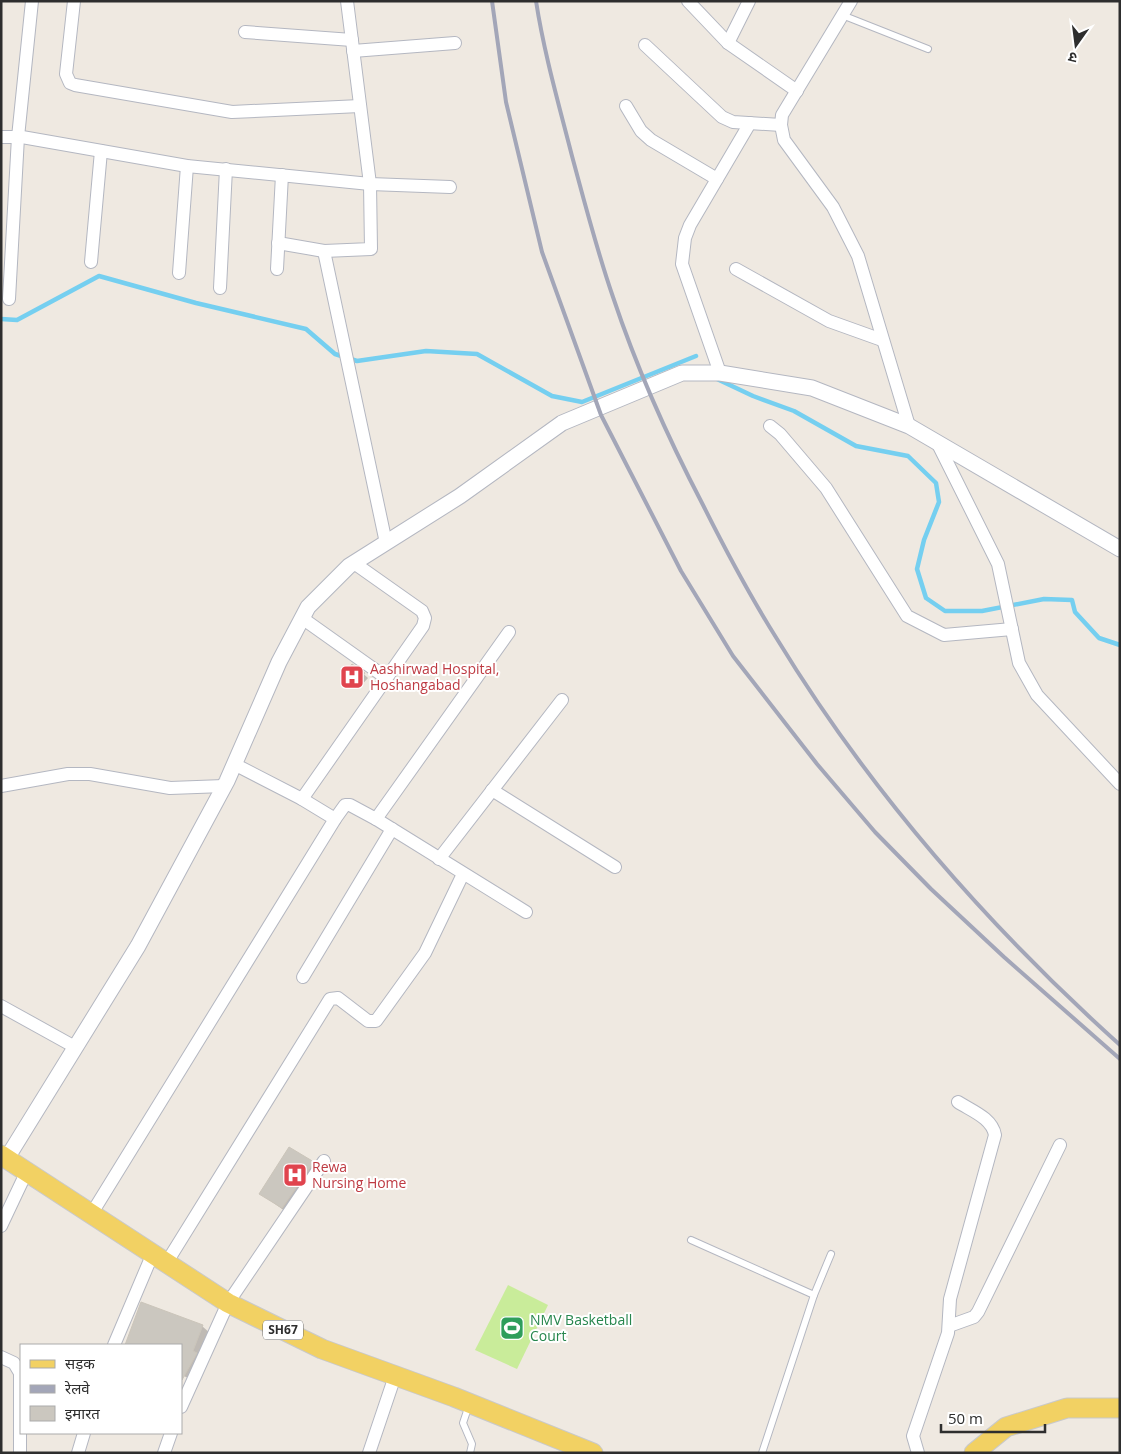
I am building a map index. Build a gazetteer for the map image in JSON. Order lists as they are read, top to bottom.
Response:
{
  "streets": {
    "main road": ["SH67"]
  },
  "places": {
    "hospital": ["Aashirwad Hospital, Hoshangabad", "Rewa Nursing Home"],
    "sports": ["NMV Basketball Court"]
  },
  "legend": ["सड़क", "रेलवे", "इमारत"],
  "scale_bar": "50 m",
  "north": "bottom"
}
